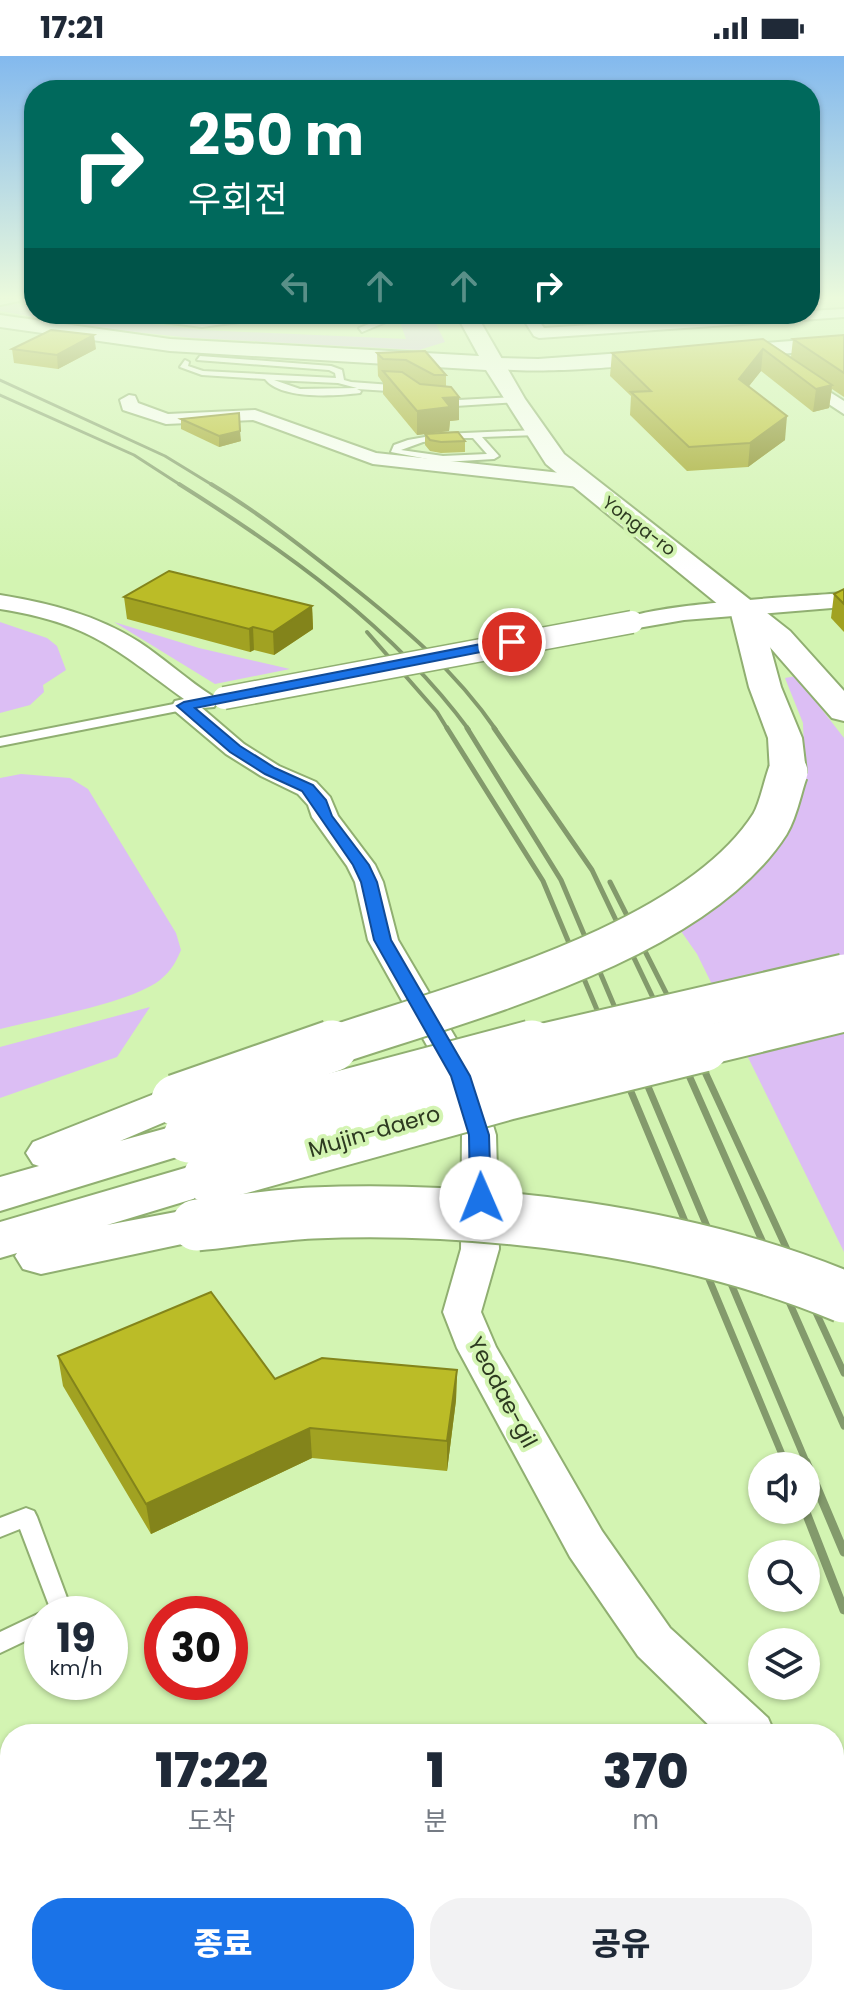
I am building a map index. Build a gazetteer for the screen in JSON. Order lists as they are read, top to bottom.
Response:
{
  "streets": {
    "main road": ["Yonga-ro", "Mujin-daero"],
    "street": ["Yeodae-gil"]
  },
  "page": {
    "status": "17:21",
    "turn": ["250 m", "우회전"],
    "speed": "19 km/h",
    "limit": "30",
    "eta": [
      "17:22",
      "도착",
      "1",
      "분",
      "370",
      "m"
    ],
    "buttons": ["종료", "공유"]
  }
}
